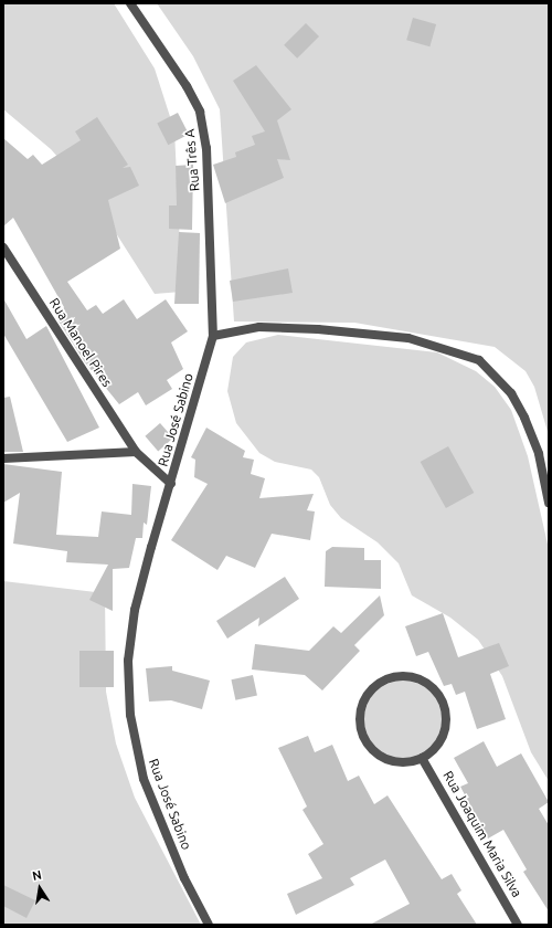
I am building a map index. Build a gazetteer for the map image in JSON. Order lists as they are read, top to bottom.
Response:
{
  "streets": {
    "street": [
      "Rua Três A",
      "Rua Manoel Pires",
      "Rua José Sabino",
      "Rua Joaquim Maria Silva"
    ]
  },
  "crossings": [
    ["Rua Três A", "Rua José Sabino"],
    ["Rua Manoel Pires", "Rua José Sabino"]
  ],
  "north": "top"
}
